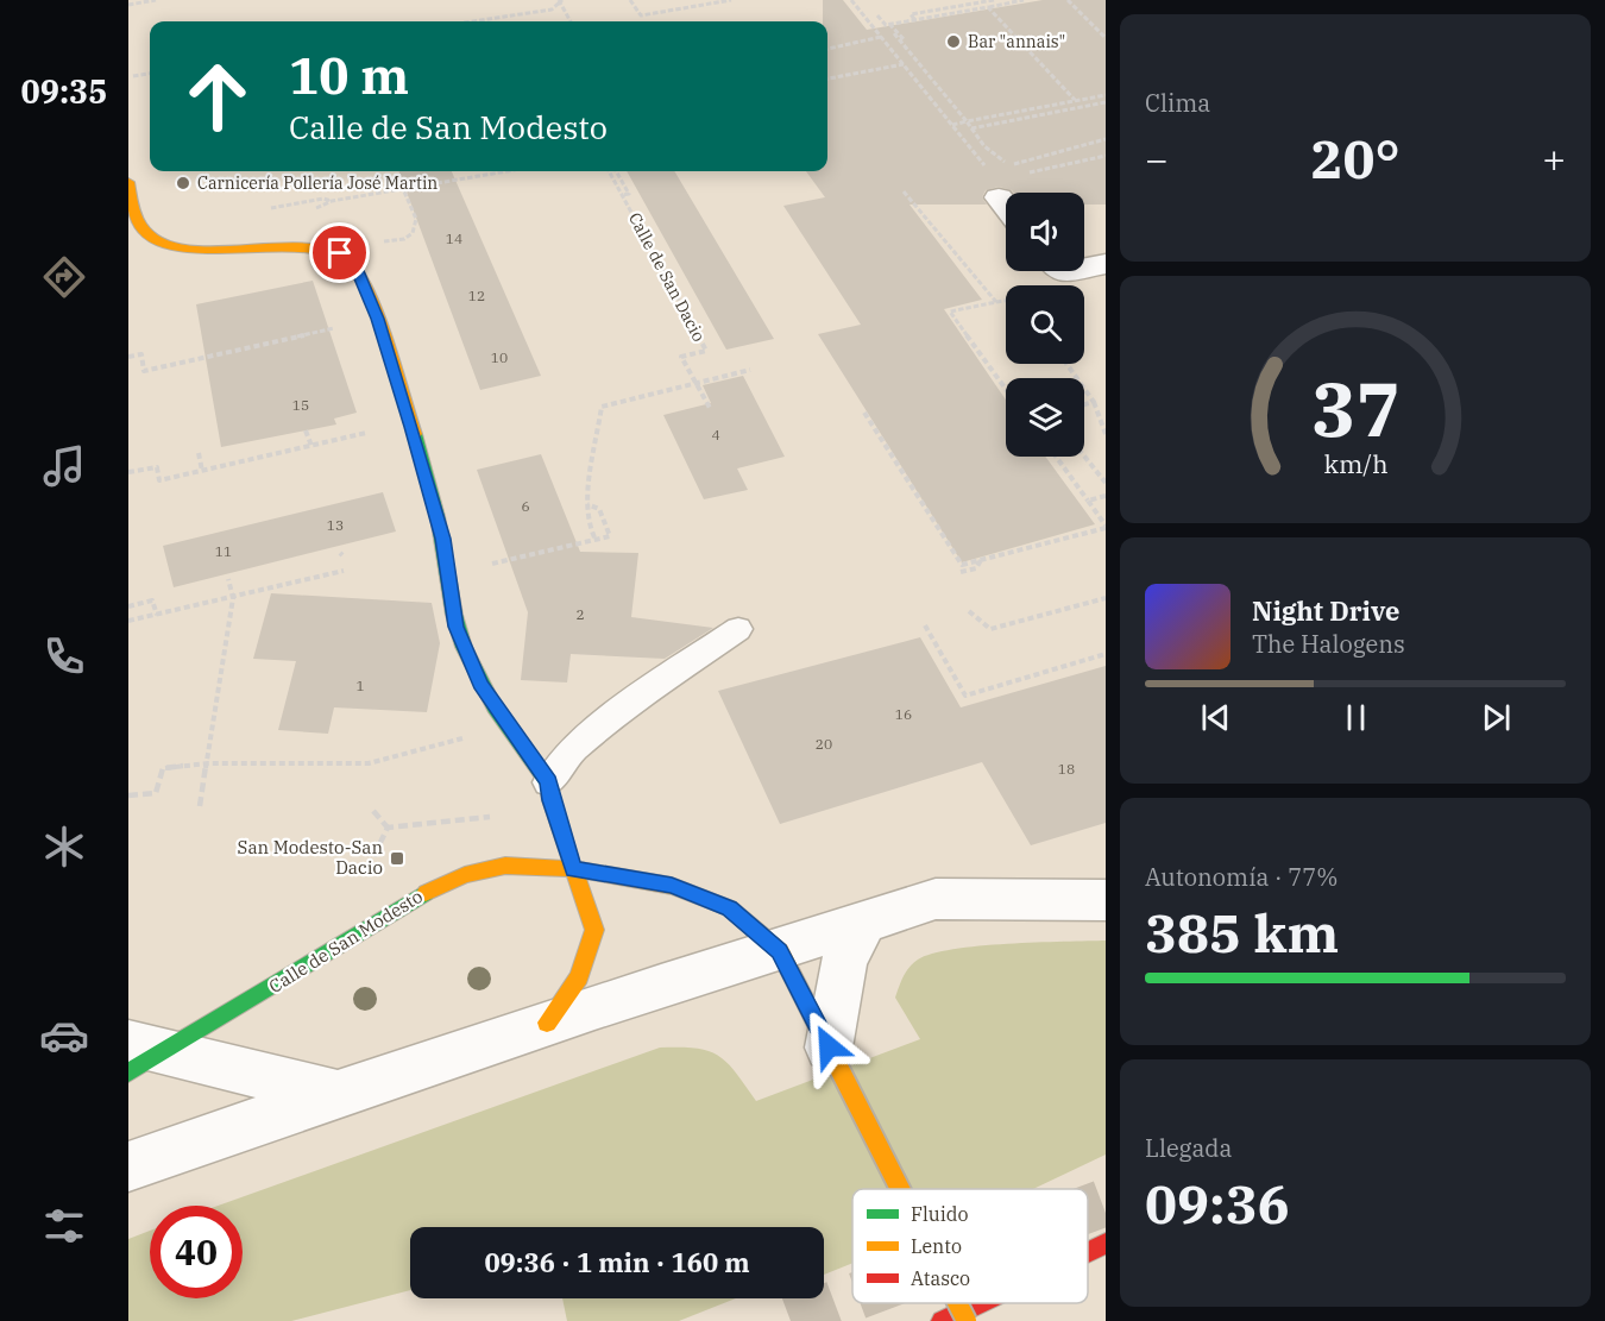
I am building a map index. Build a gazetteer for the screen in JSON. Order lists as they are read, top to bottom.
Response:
{
  "streets": {
    "main road": ["Calle de San Modesto"],
    "path": ["Calle de San Dacio"]
  },
  "places": {
    "other": ["Bar \"annais\"", "Carnicería Pollería José Martin"],
    "transit": ["San Modesto-San Dacio"]
  },
  "house_numbers": [
    "14",
    "12",
    "10",
    "15",
    "4",
    "6",
    "13",
    "11",
    "2",
    "1",
    "16",
    "20",
    "18"
  ],
  "legend": ["Fluido", "Lento", "Atasco"],
  "page": {
    "tabs": "09:35",
    "tile": [
      "Clima",
      ["Autonomía · 77%", "385 km"],
      ["Llegada", "09:36"]
    ],
    "turn": ["10 m", "Calle de San Modesto"],
    "heat": ["−", "20°", "+"],
    "song": ["Night Drive", "The Halogens"],
    "limit": "40",
    "trip": "09:36 · 1 min · 160 m",
    "gauge": ["37", "km/h"]
  }
}
